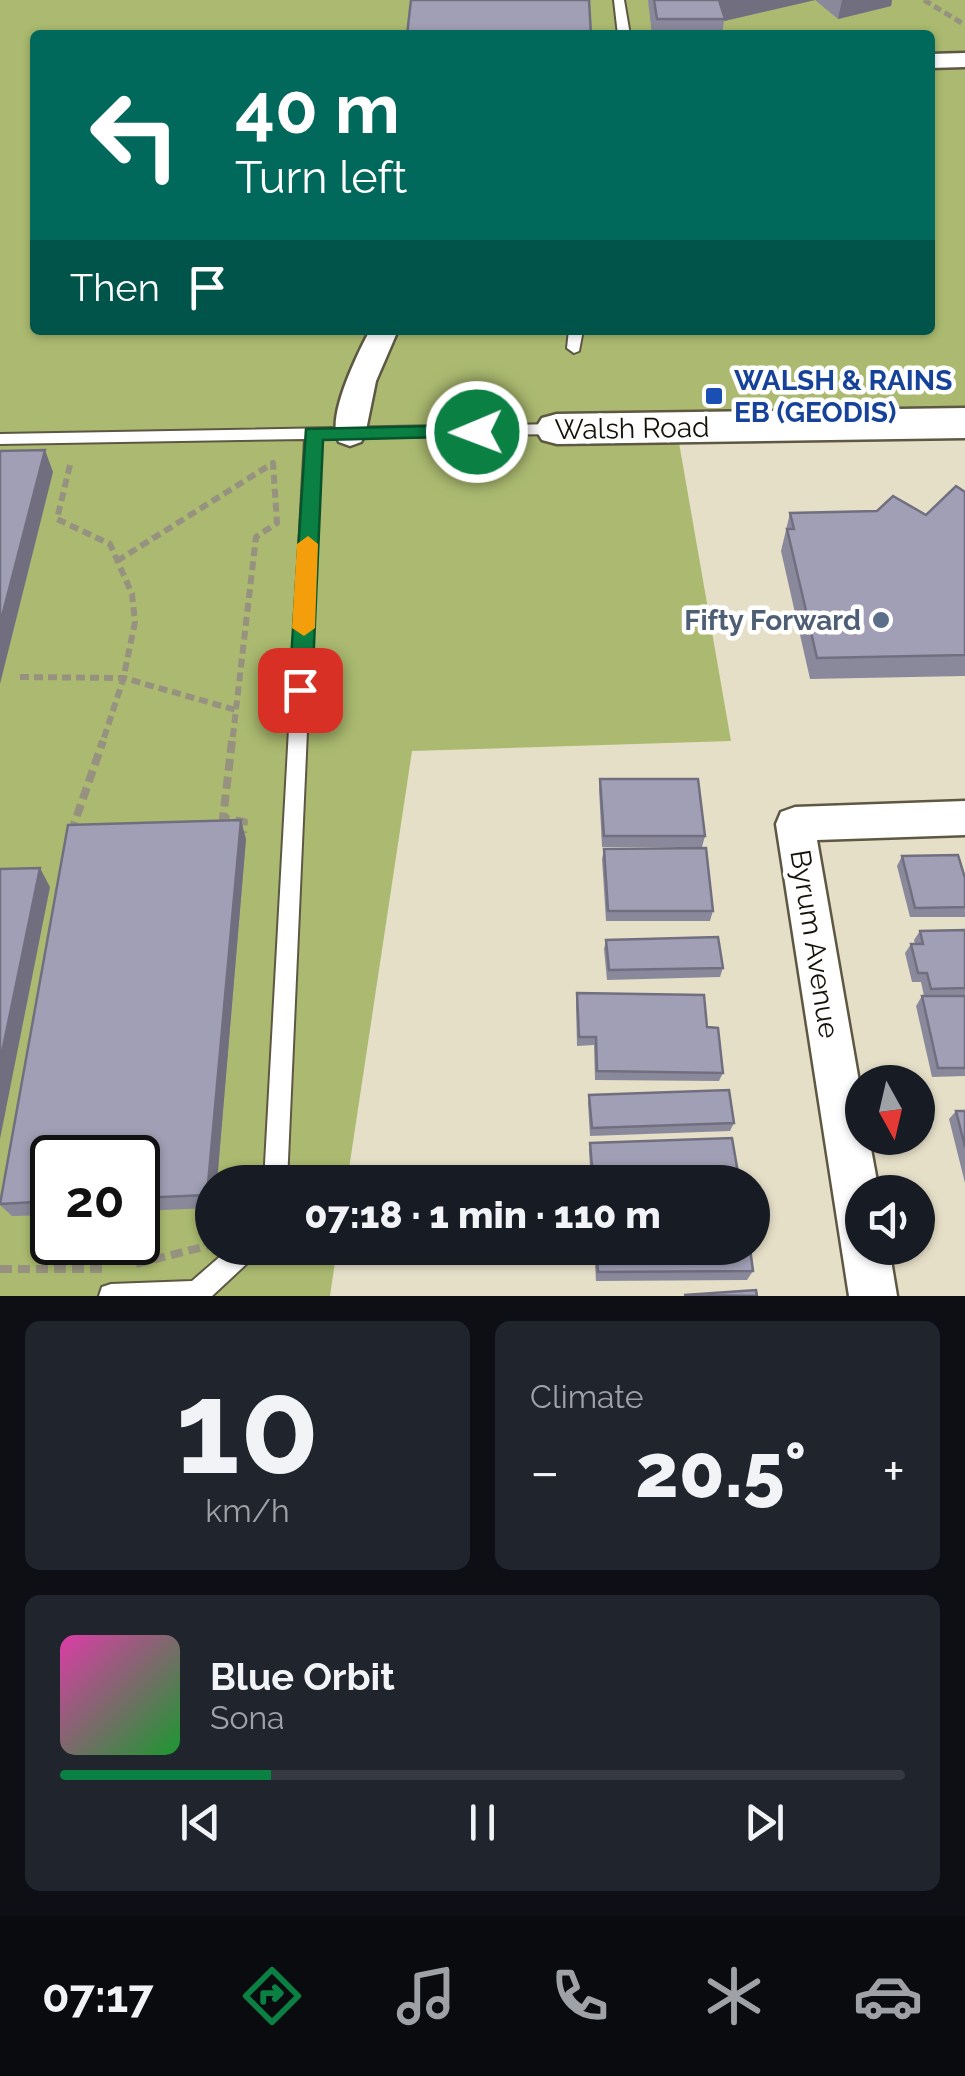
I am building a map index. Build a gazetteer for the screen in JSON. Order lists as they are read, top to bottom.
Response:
{
  "streets": {
    "main road": ["Walsh Road"],
    "street": ["Byrum Avenue"]
  },
  "places": {
    "transit": ["WALSH & RAINS EB (GEODIS)"],
    "other": ["Fifty Forward"]
  },
  "north": "bottom",
  "page": {
    "turn": ["40 m", "Turn left"],
    "then": "Then",
    "limit": "20",
    "trip": "07:18 · 1 min · 110 m",
    "tile": [
      ["10", "km/h"],
      "Climate"
    ],
    "heat": ["−", "20.5°", "+"],
    "song": ["Blue Orbit", "Sona"],
    "tabs": "07:17"
  }
}
